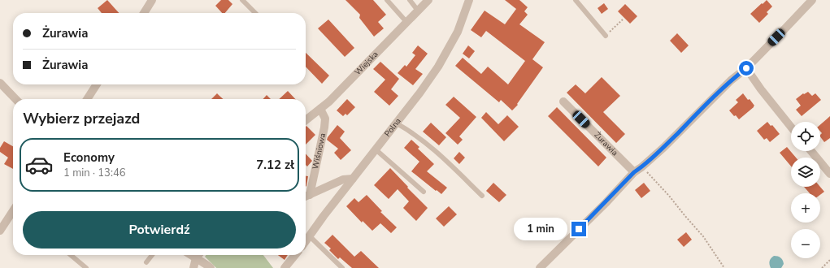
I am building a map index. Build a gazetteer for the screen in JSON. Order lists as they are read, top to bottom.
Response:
{
  "streets": {
    "street": [
      "Wiejska",
      "Polna",
      "Żurawia",
      "Wiśniowa"
    ]
  },
  "crossings": [
    ["Wiejska", "Wiśniowa"]
  ],
  "page": {
    "banner": ["Żurawia", "Żurawia"],
    "heading": "Wybierz przejazd",
    "map_buttons": ["+", "−"],
    "list": [
      {
        "name": "Economy",
        "note": "1 min · 13:46",
        "value": "7.12 zł"
      }
    ],
    "buttons": "Potwierdź",
    "bubble": "1 min"
  }
}
